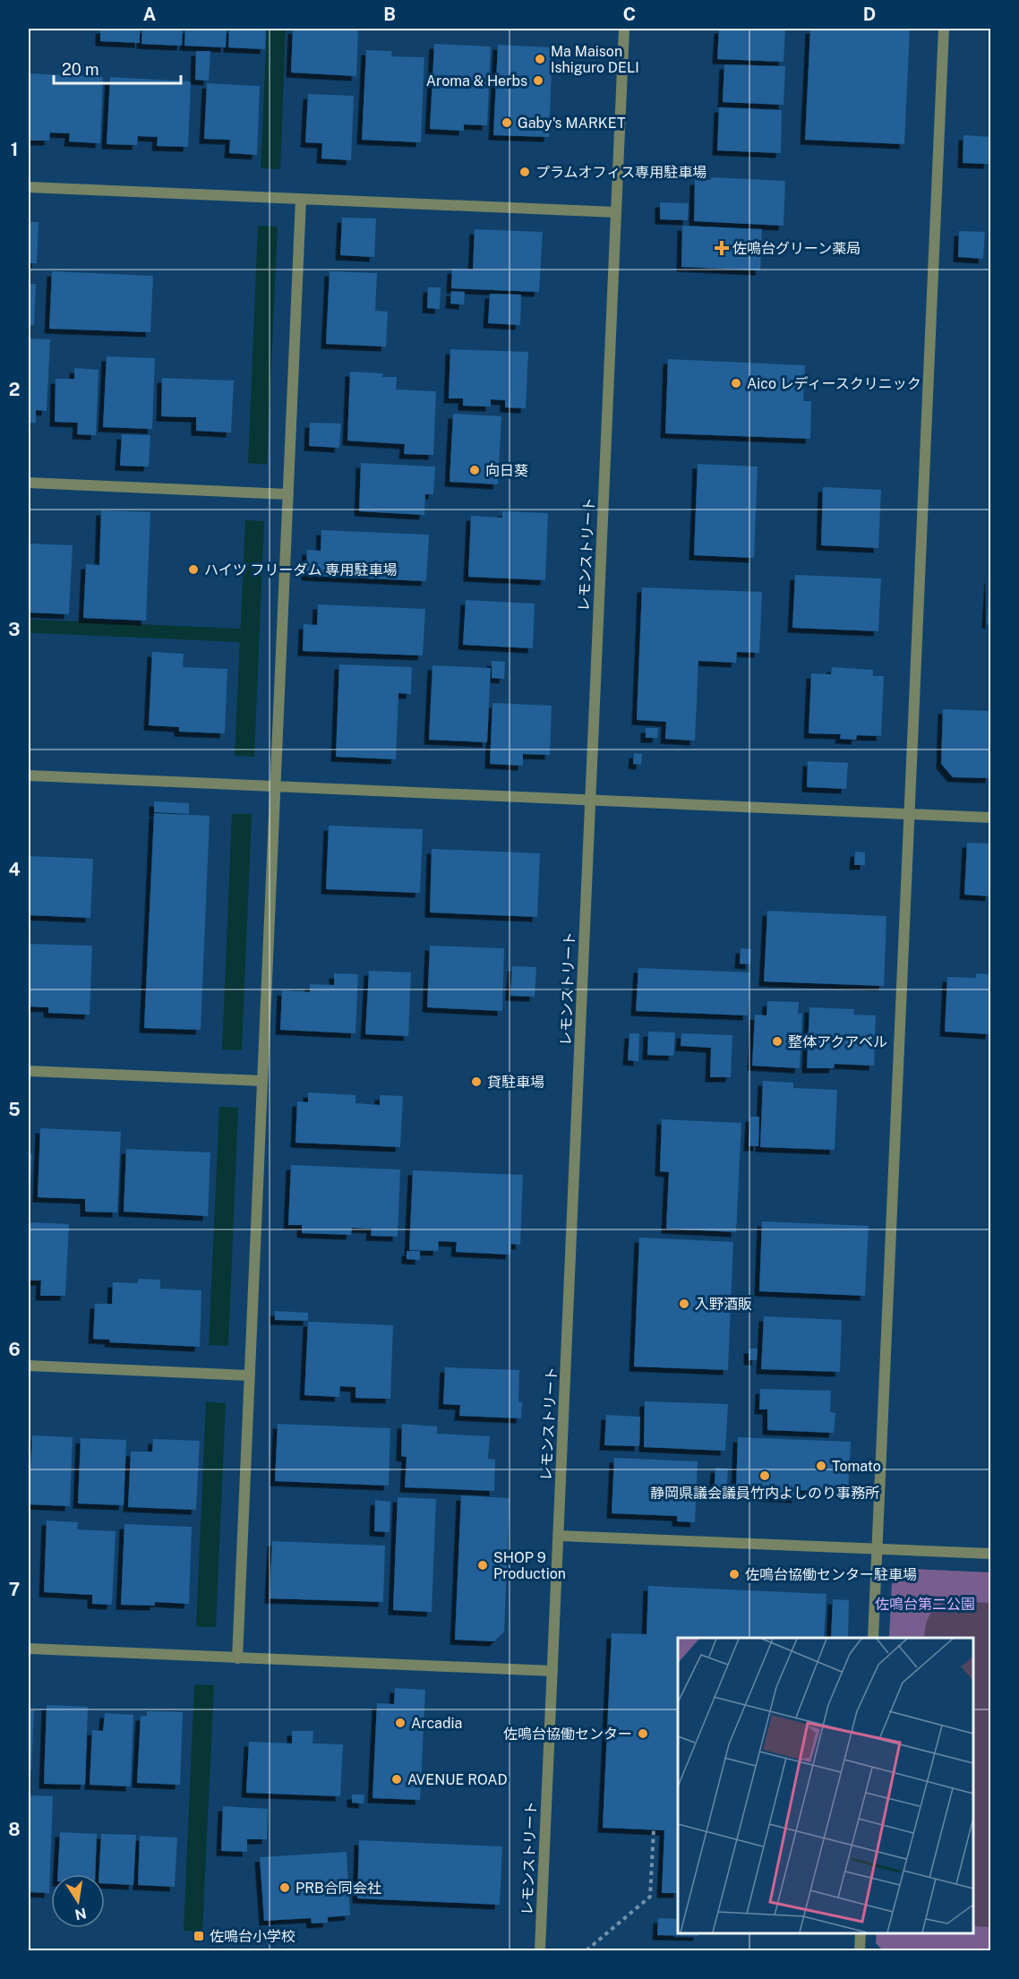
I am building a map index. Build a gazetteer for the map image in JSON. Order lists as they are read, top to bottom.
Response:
{
  "streets": {
    "street": ["レモンストリート"]
  },
  "parks": ["佐鳴台第二公園"],
  "places": {
    "other": [
      "Ma Maison Ishiguro DELI",
      "Aroma & Herbs",
      "Gaby's MARKET",
      "プラムオフィス専用駐車場",
      "Aico レディースクリニック",
      "向日葵",
      "ハイツ フリーダム 専用駐車場",
      "整体アクアベル",
      "貸駐車場",
      "入野酒販",
      "Tomato",
      "静岡県議会議員竹内よしのり事務所",
      "SHOP 9 Production",
      "佐鳴台協働センター駐車場",
      "Arcadia",
      "佐鳴台協働センター",
      "AVENUE ROAD",
      "PRB合同会社"
    ],
    "health": ["佐鳴台グリーン薬局"],
    "transit": ["佐鳴台小学校"]
  },
  "scale_bar": "20 m",
  "north": "bottom",
  "grid": {
    "columns": [
      "A",
      "B",
      "C",
      "D"
    ],
    "rows": [
      "1",
      "2",
      "3",
      "4",
      "5",
      "6",
      "7",
      "8"
    ]
  }
}
